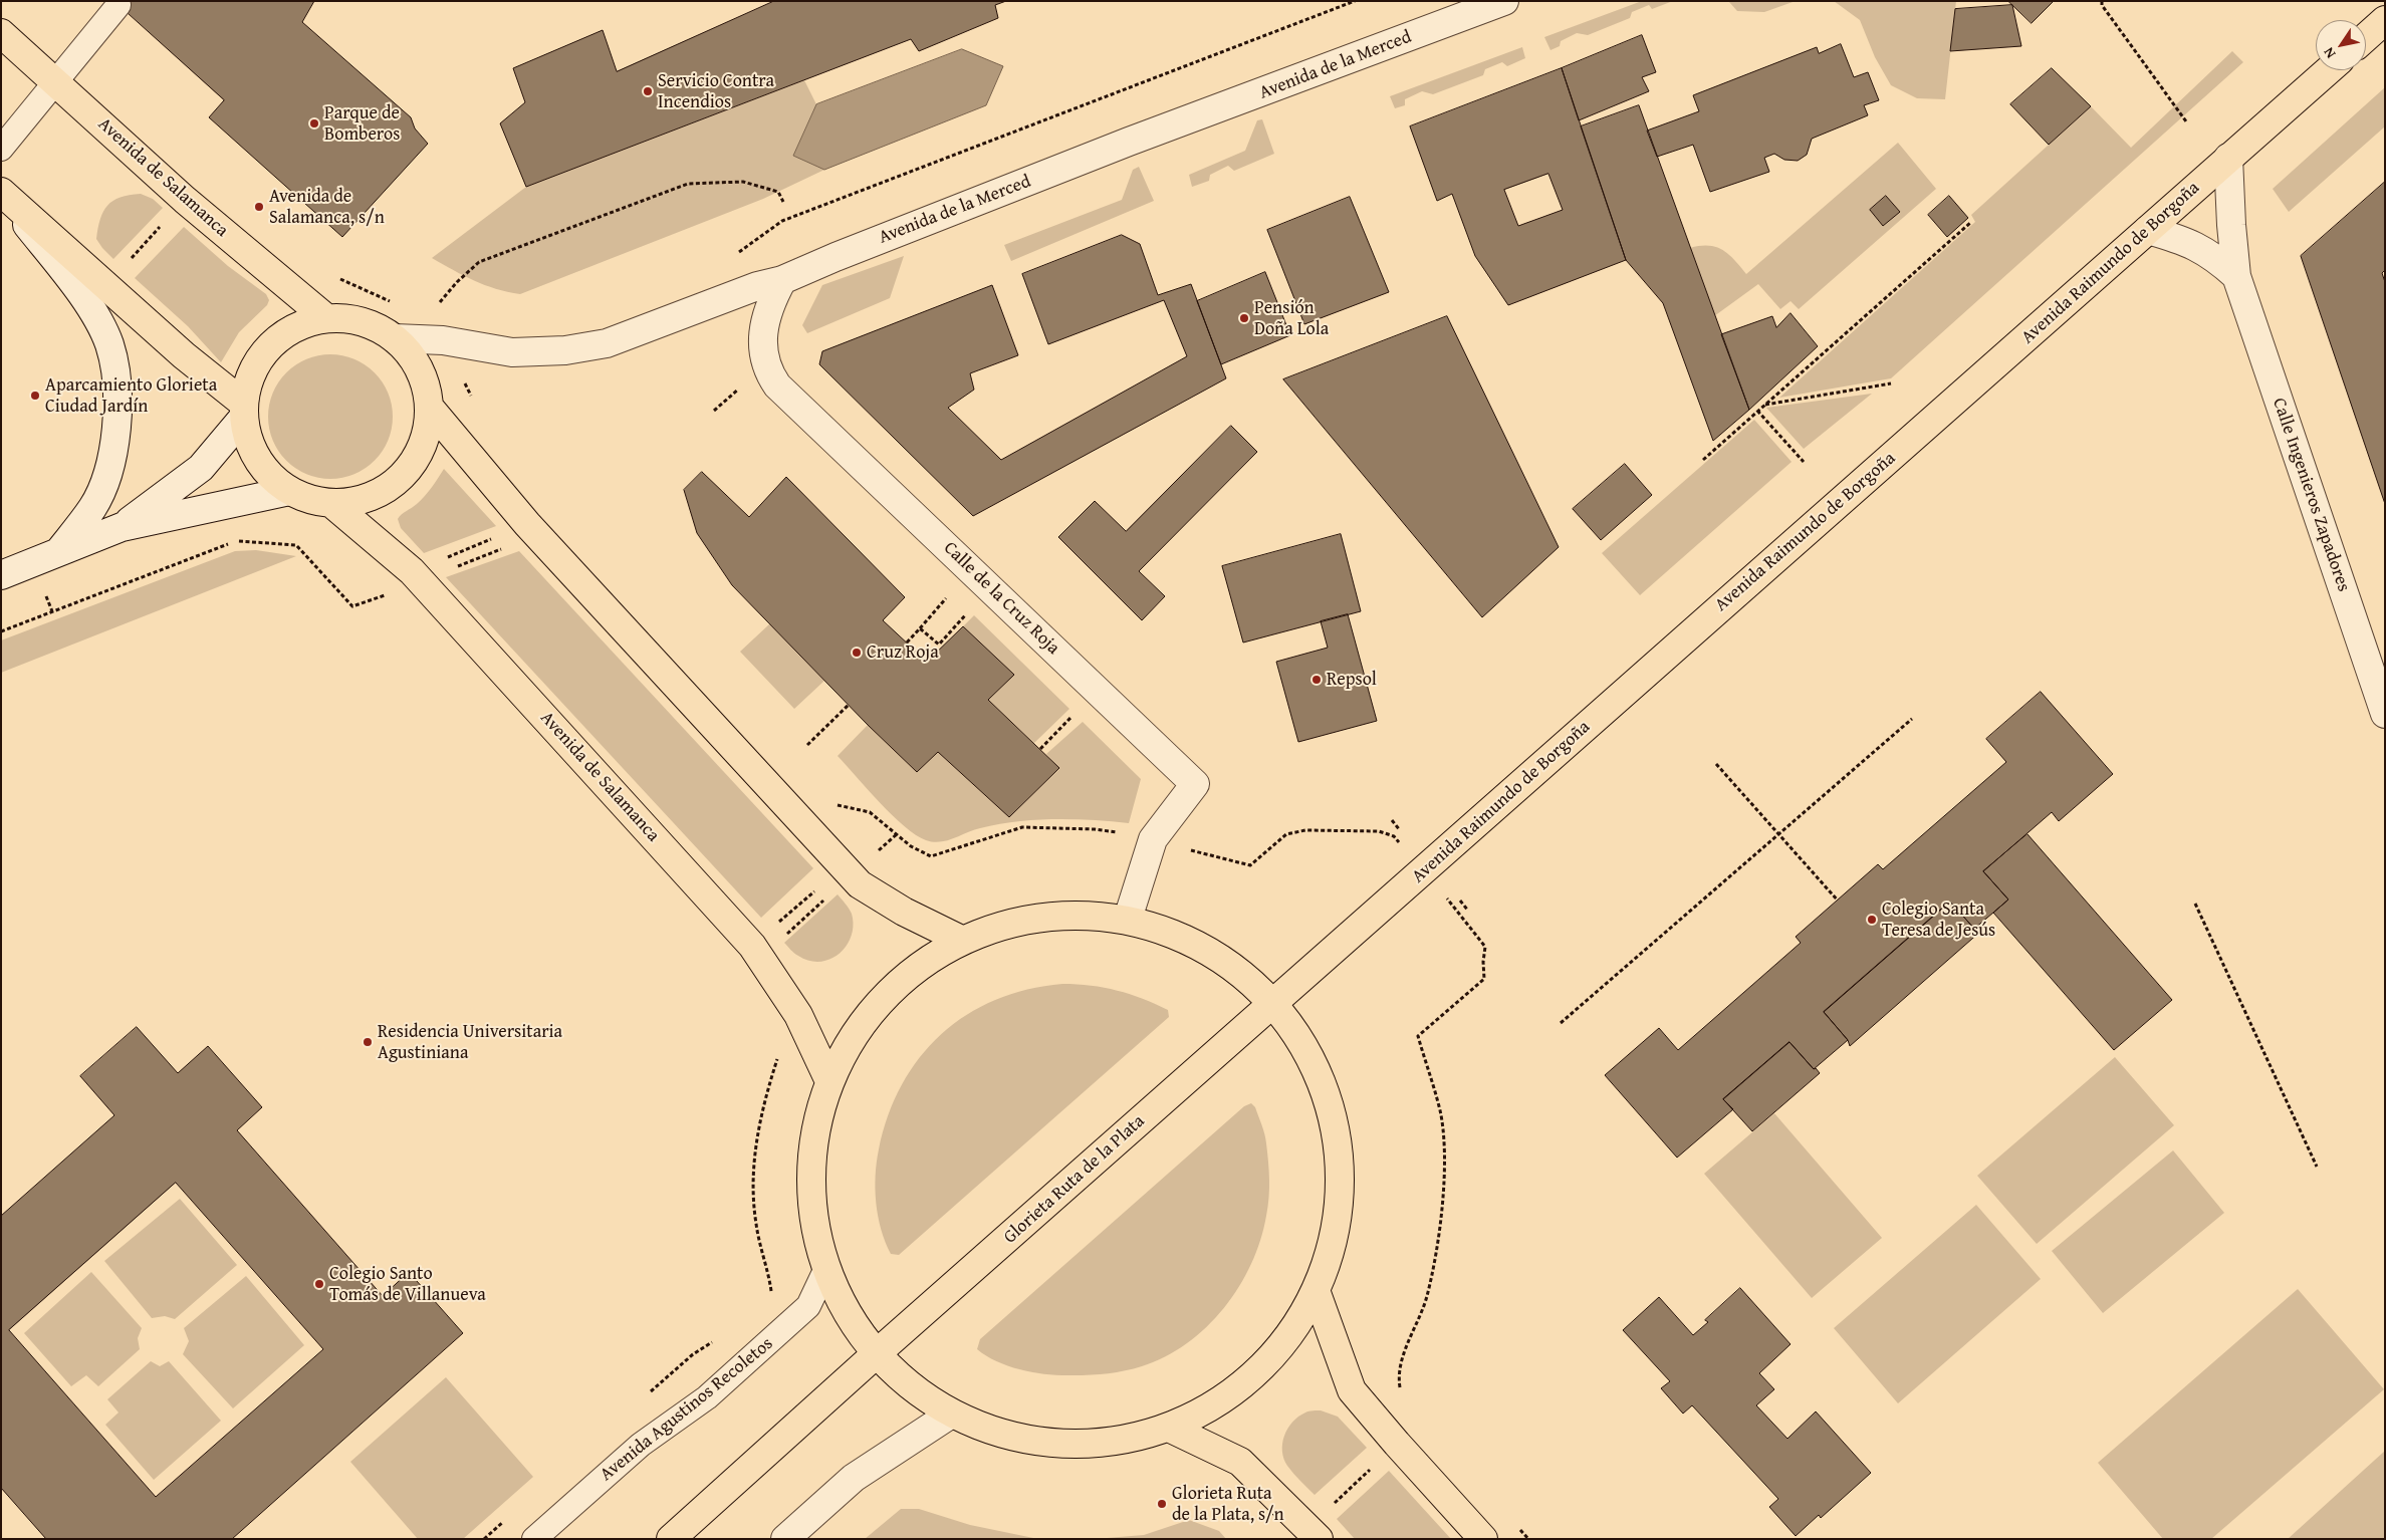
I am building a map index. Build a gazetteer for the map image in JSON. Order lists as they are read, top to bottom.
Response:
{
  "streets": {
    "main road": ["Avenida de Salamanca", "Avenida Raimundo de Borgoña", "Glorieta Ruta de la Plata"],
    "street": ["Avenida de la Merced", "Calle Ingenieros Zapadores", "Calle de la Cruz Roja"],
    "lane": ["Avenida Agustinos Recoletos"]
  },
  "crossings": [
    ["Avenida de la Merced", "Calle de la Cruz Roja"],
    ["Avenida Raimundo de Borgoña", "Calle Ingenieros Zapadores"],
    ["Avenida Raimundo de Borgoña", "Glorieta Ruta de la Plata"]
  ],
  "places": [
    "Servicio Contra Incendios",
    "Parque de Bomberos",
    "Avenida de Salamanca, s/n",
    "Pensión Doña Lola",
    "Aparcamiento Glorieta Ciudad Jardín",
    "Cruz Roja",
    "Repsol",
    "Colegio Santa Teresa de Jesús",
    "Residencia Universitaria Agustiniana",
    "Colegio Santo Tomás de Villanueva",
    "Glorieta Ruta de la Plata, s/n"
  ],
  "north": "bottom left"
}
